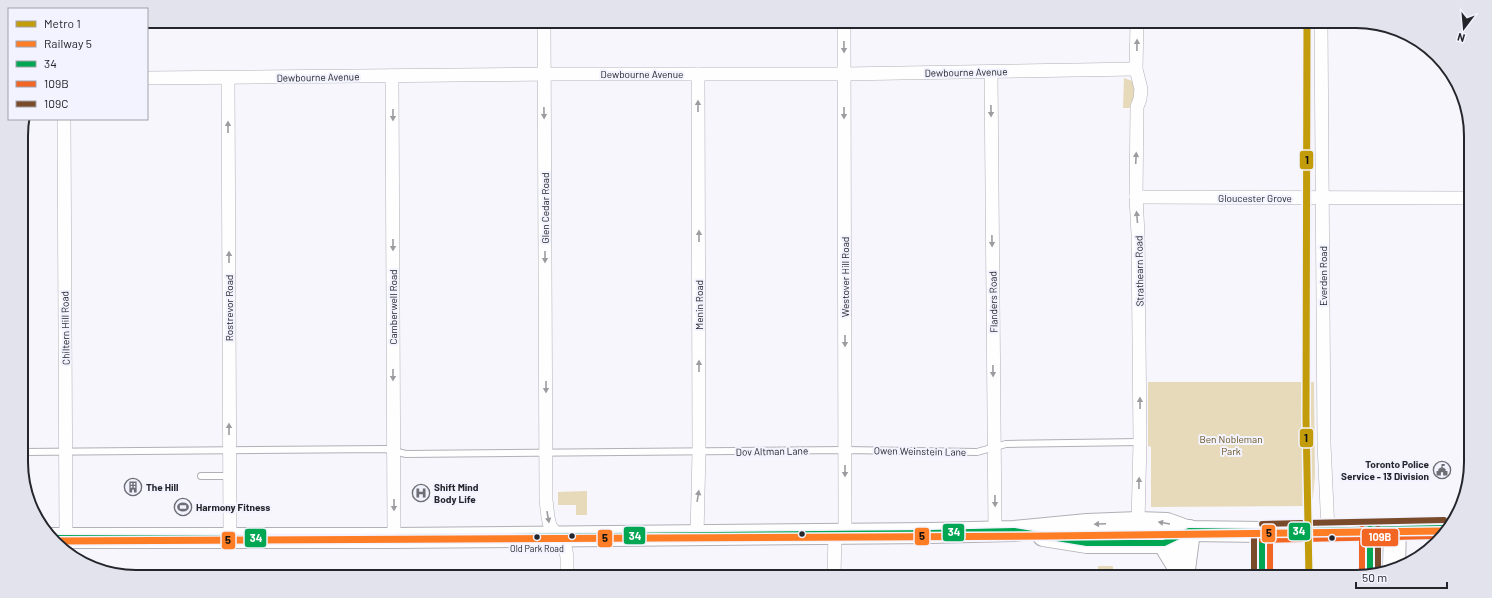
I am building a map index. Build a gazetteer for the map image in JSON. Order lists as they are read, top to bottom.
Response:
{
  "streets": {
    "street": [
      "Dewbourne Avenue",
      "Gloucester Grove",
      "Glen Cedar Road",
      "Strathearn Road",
      "Everden Road",
      "Westover Hill Road",
      "Flanders Road",
      "Menin Road",
      "Camberwell Road",
      "Rostrevor Road",
      "Chiltern Hill Road"
    ],
    "lane": ["Dov Altman Lane", "Owen Weinstein Lane"]
  },
  "crossings": [
    ["Dewbourne Avenue", "Glen Cedar Road"],
    ["Dewbourne Avenue", "Strathearn Road"],
    ["Dewbourne Avenue", "Westover Hill Road"],
    ["Dewbourne Avenue", "Flanders Road"],
    ["Dewbourne Avenue", "Menin Road"],
    ["Dewbourne Avenue", "Camberwell Road"],
    ["Dewbourne Avenue", "Rostrevor Road"],
    ["Gloucester Grove", "Strathearn Road"],
    ["Gloucester Grove", "Everden Road"],
    ["Glen Cedar Road", "Dov Altman Lane"],
    ["Strathearn Road", "Owen Weinstein Lane"],
    ["Westover Hill Road", "Dov Altman Lane"],
    ["Westover Hill Road", "Owen Weinstein Lane"],
    ["Flanders Road", "Owen Weinstein Lane"],
    ["Menin Road", "Dov Altman Lane"],
    ["Camberwell Road", "Dov Altman Lane"],
    ["Rostrevor Road", "Dov Altman Lane"],
    ["Chiltern Hill Road", "Dov Altman Lane"],
    ["Dov Altman Lane", "Owen Weinstein Lane"]
  ],
  "one_way": [
    "Glen Cedar Road",
    "Strathearn Road",
    "Westover Hill Road",
    "Flanders Road",
    "Menin Road",
    "Camberwell Road",
    "Rostrevor Road"
  ],
  "parks": ["Ben Nobleman Park"],
  "places": {
    "public building": ["Toronto Police Service - 13 Division"],
    "building": ["The Hill"],
    "hospital": ["Shift Mind Body Life"],
    "sports": ["Harmony Fitness"],
    "other": ["Old Park Road"]
  },
  "lines": [
    "metro line 1",
    "transit line 109C",
    "transit line 34",
    "transit line 109B",
    "rail line 5"
  ],
  "legend": [
    "Metro 1",
    "Railway 5",
    "34",
    "109B",
    "109C"
  ],
  "scale_bar": "50 m",
  "north": "bottom"
}
